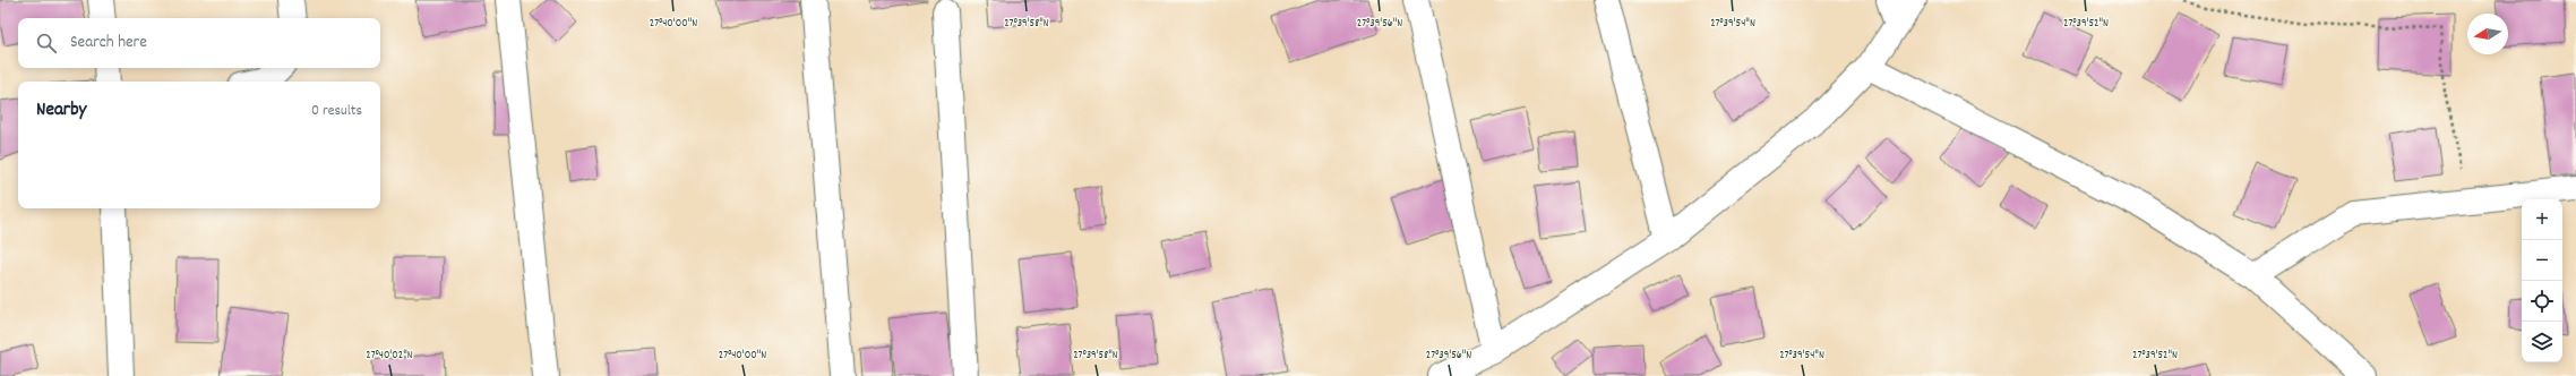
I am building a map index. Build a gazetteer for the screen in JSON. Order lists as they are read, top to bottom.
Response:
{
  "north": "left",
  "page": {
    "search": "Search here",
    "heading": ["Nearby", "0 results"],
    "map_buttons": ["+", "−"]
  },
  "coordinates": [
    "27°40'00\"N",
    "27°39'58\"N",
    "27°39'56\"N",
    "27°39'54\"N",
    "27°39'52\"N",
    "27°40'02\"N"
  ]
}
